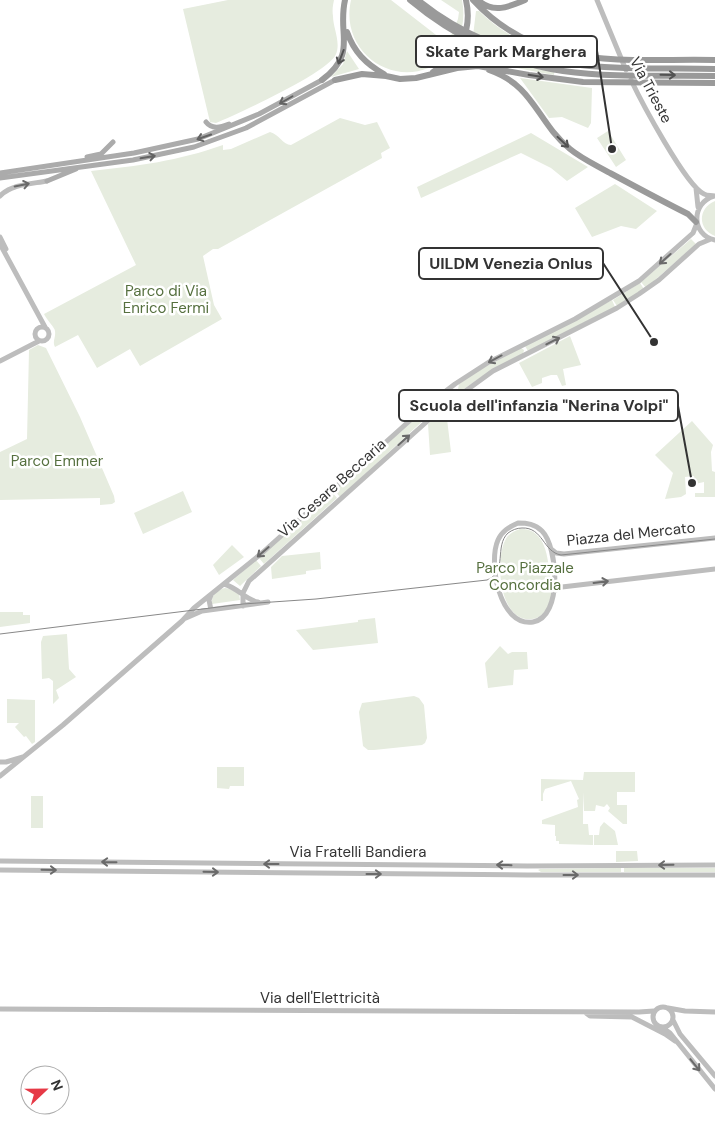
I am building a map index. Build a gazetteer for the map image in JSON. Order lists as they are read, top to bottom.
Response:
{
  "streets": {
    "street": [
      "Via Trieste",
      "Via Cesare Beccaria",
      "Piazza del Mercato",
      "Via Fratelli Bandiera",
      "Via dell'Elettricità"
    ]
  },
  "crossings": [
    ["Via Trieste", "Via Cesare Beccaria"]
  ],
  "parks": ["Parco di Via Enrico Fermi", "Parco Emmer", "Parco Piazzale Concordia"],
  "places": ["Skate Park Marghera", "UILDM Venezia Onlus", "Scuola dell'infanzia \"Nerina Volpi\""],
  "north": "right"
}
